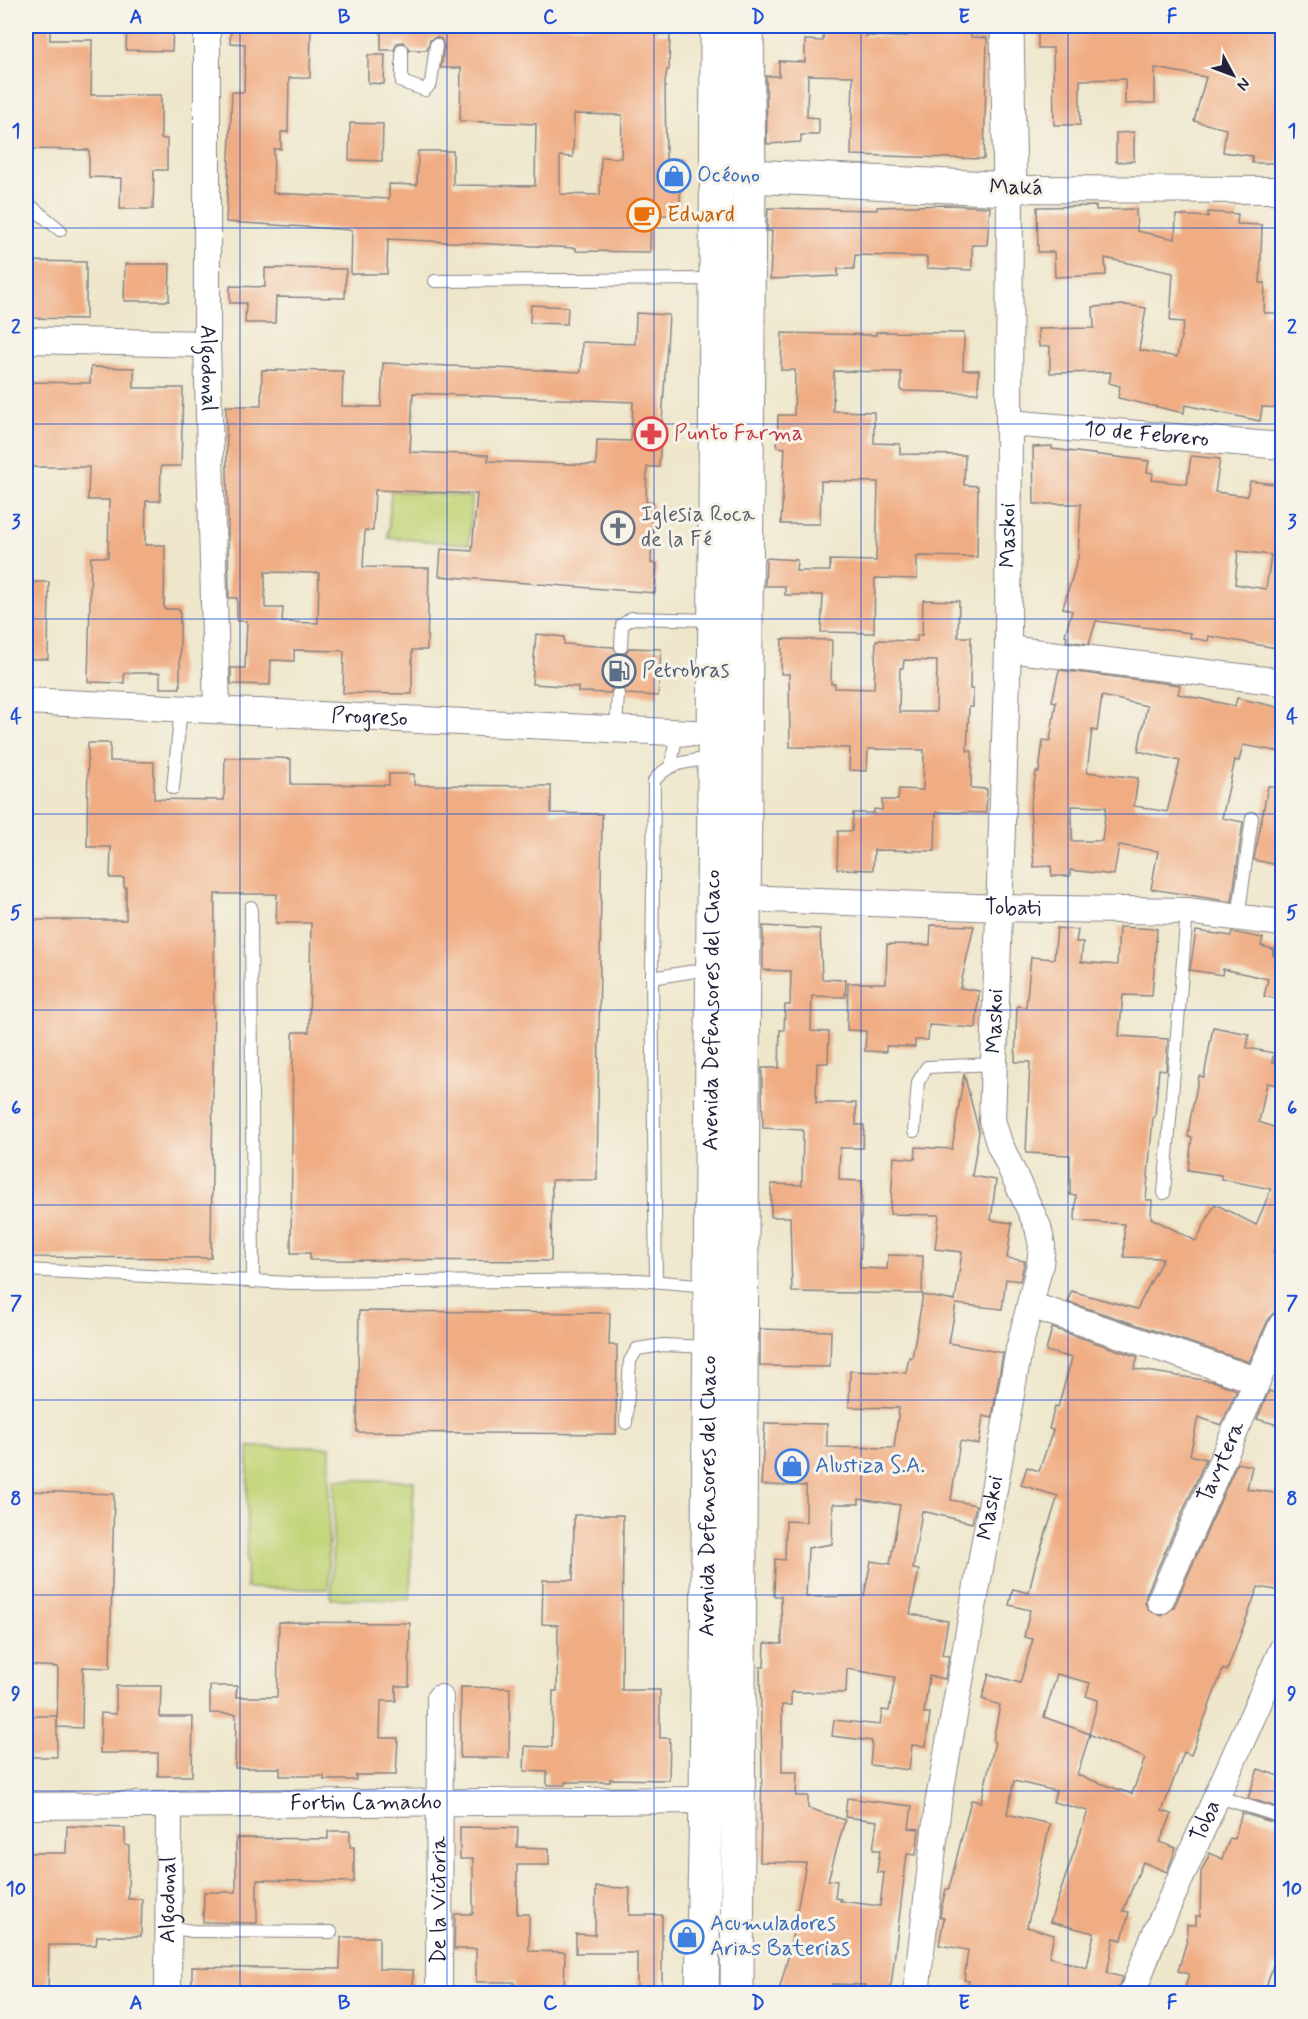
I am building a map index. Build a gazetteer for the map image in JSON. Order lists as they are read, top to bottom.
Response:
{
  "streets": {
    "main road": ["Maká", "Maskoi", "Avenida Defensores del Chaco"],
    "street": [
      "Algodonal",
      "10 de Febrero",
      "Progreso",
      "Tobati",
      "Tavytera",
      "Fortin Camacho",
      "Toba",
      "De la Victoria"
    ]
  },
  "crossings": [
    ["Maká", "Maskoi"],
    ["Maká", "Avenida Defensores del Chaco"],
    ["Algodonal", "Progreso"],
    ["Algodonal", "Fortin Camacho"],
    ["10 de Febrero", "Maskoi"],
    ["Maskoi", "Tobati"],
    ["Progreso", "Avenida Defensores del Chaco"],
    ["Tobati", "Avenida Defensores del Chaco"],
    ["Avenida Defensores del Chaco", "Fortin Camacho"],
    ["Fortin Camacho", "De la Victoria"]
  ],
  "places": {
    "shop": ["Océono", "Alustiza S.A.", "Acumuladores Arias Baterias"],
    "cafe": ["Edward"],
    "pharmacy": ["Punto Farma"],
    "church": ["Iglesia Roca de la Fé"],
    "fuel station": ["Petrobras"]
  },
  "north": "bottom right",
  "grid": {
    "columns": [
      "A",
      "B",
      "C",
      "D",
      "E",
      "F"
    ],
    "rows": [
      "1",
      "2",
      "3",
      "4",
      "5",
      "6",
      "7",
      "8",
      "9",
      "10"
    ]
  }
}
